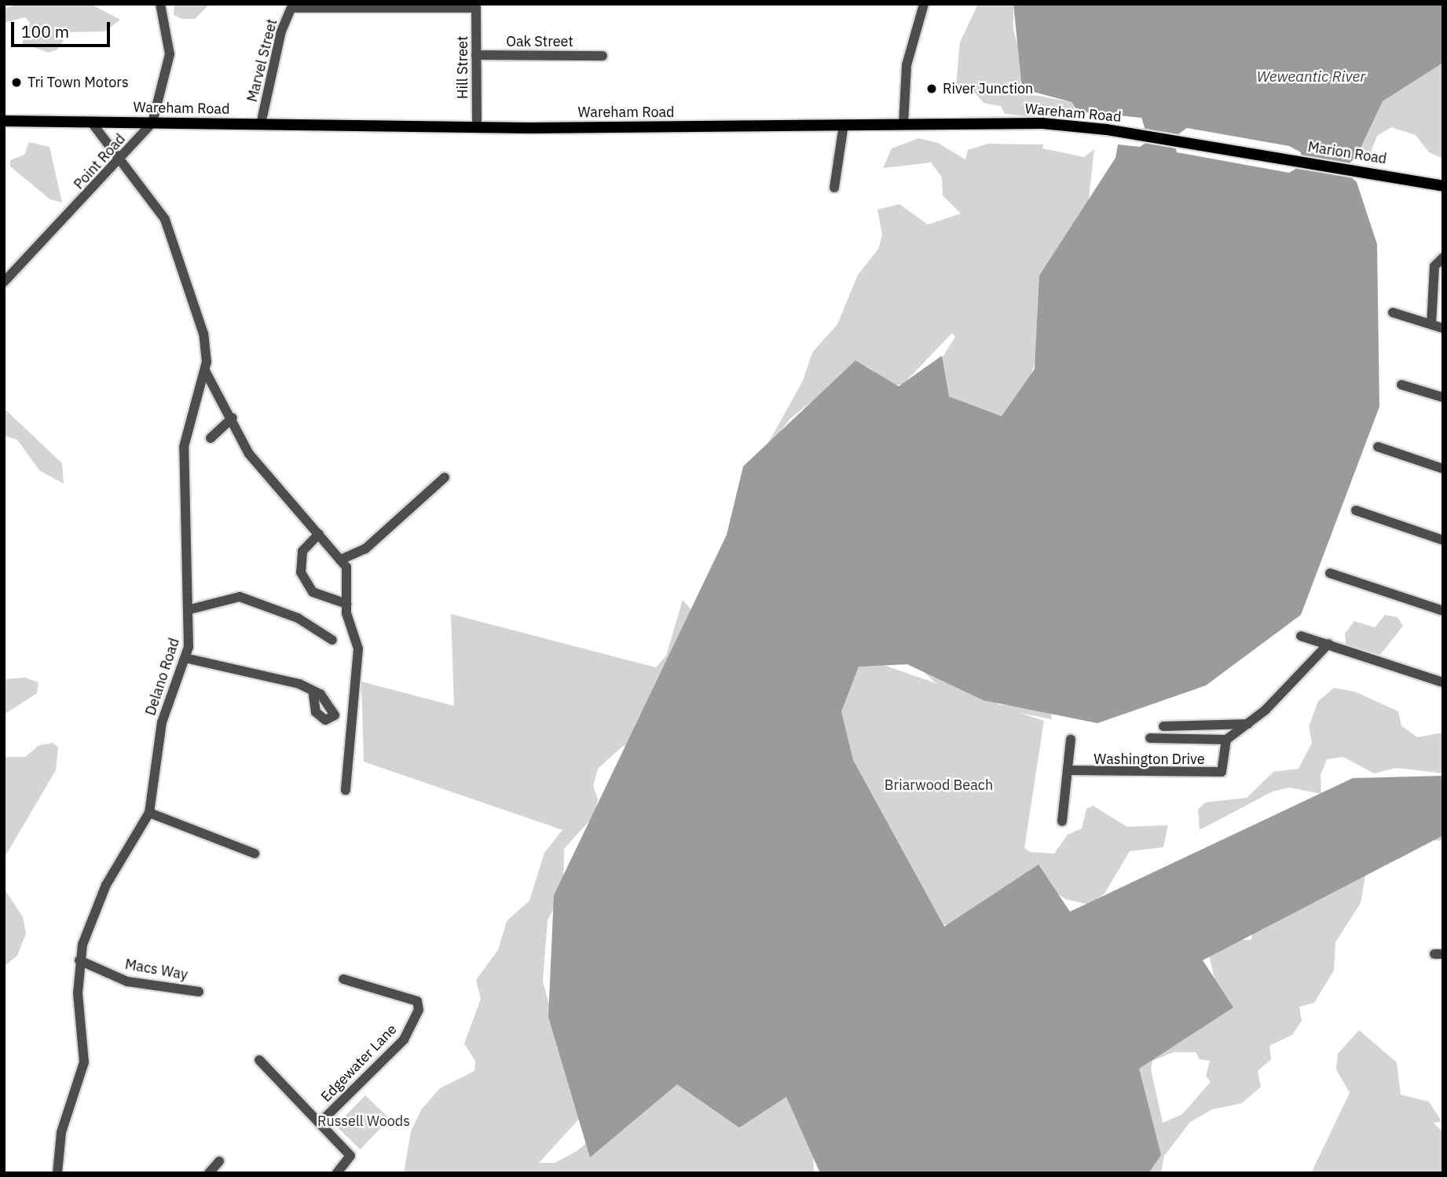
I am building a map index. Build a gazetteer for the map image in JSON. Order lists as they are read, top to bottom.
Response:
{
  "streets": {
    "main road": ["Wareham Road", "Marion Road"],
    "street": [
      "Oak Street",
      "Marvel Street",
      "Hill Street",
      "Point Road",
      "Delano Road",
      "Washington Drive",
      "Macs Way",
      "Edgewater Lane"
    ]
  },
  "crossings": [
    ["Oak Street", "Hill Street"],
    ["Marvel Street", "Hill Street"],
    ["Marvel Street", "Wareham Road"],
    ["Hill Street", "Wareham Road"],
    ["Wareham Road", "Marion Road"],
    ["Wareham Road", "Point Road"],
    ["Wareham Road", "Delano Road"],
    ["Point Road", "Delano Road"],
    ["Delano Road", "Macs Way"]
  ],
  "water": ["Weweantic River"],
  "parks": ["Briarwood Beach", "Russell Woods"],
  "places": ["Tri Town Motors", "River Junction"],
  "scale_bar": "100 m"
}
